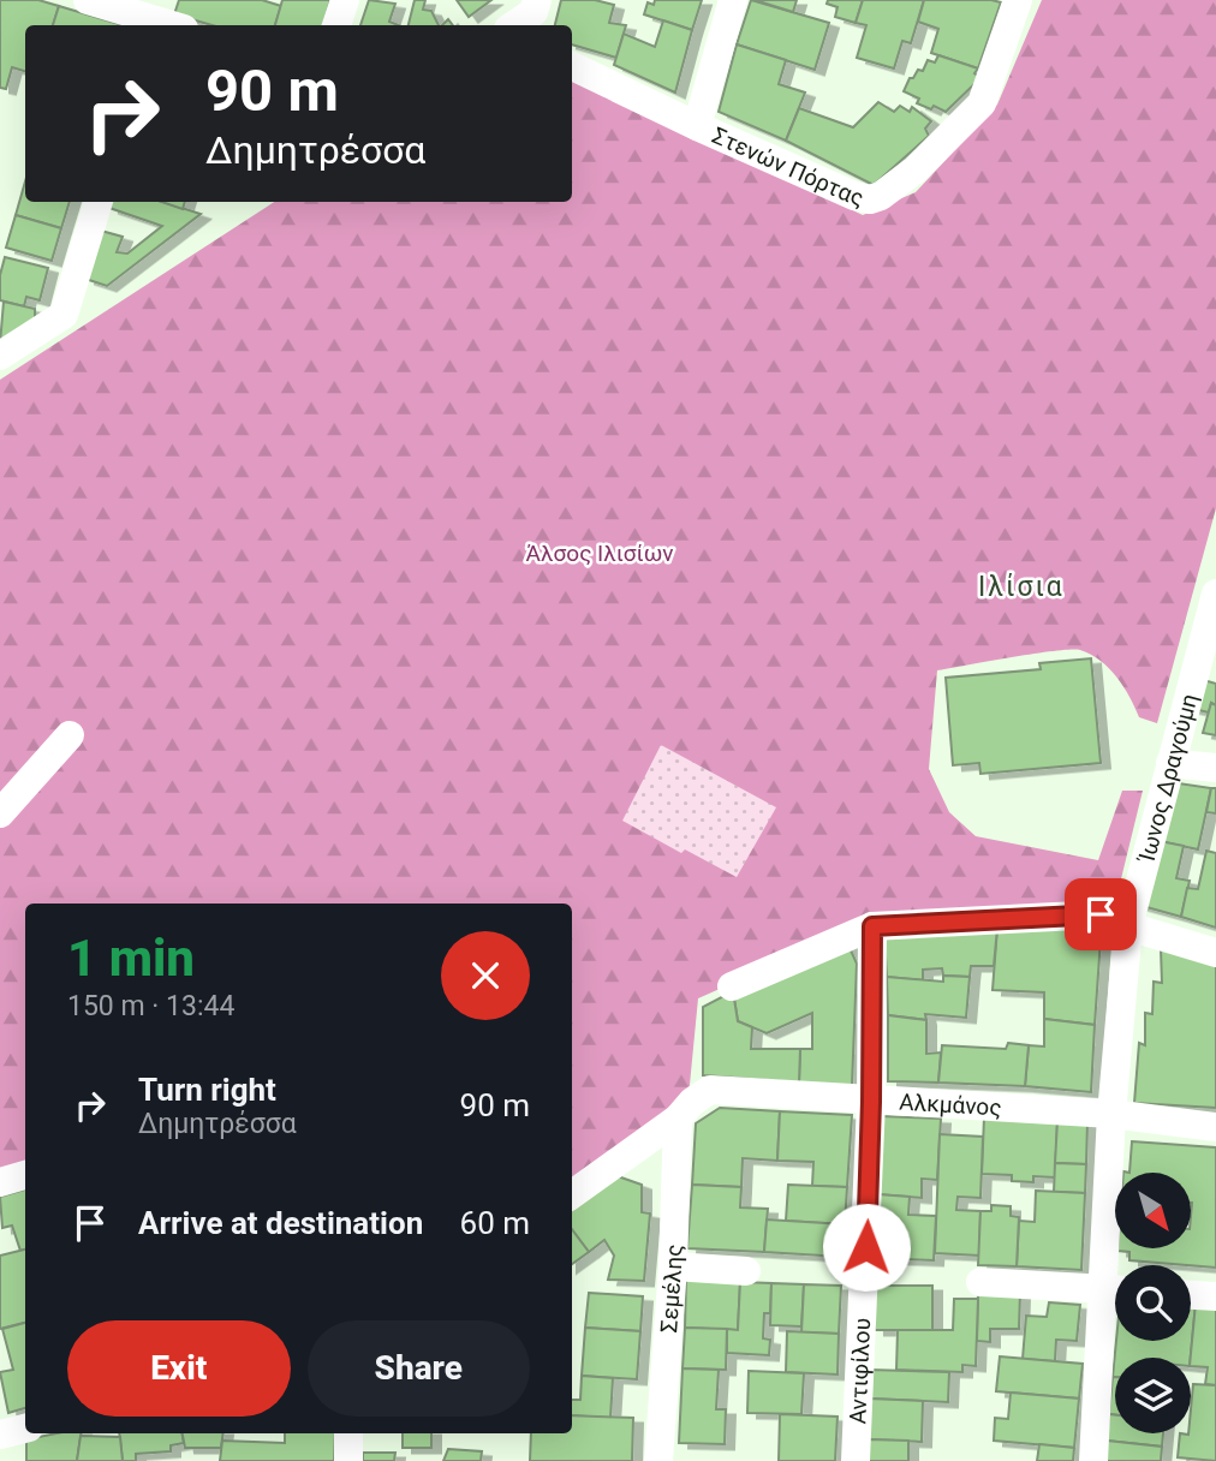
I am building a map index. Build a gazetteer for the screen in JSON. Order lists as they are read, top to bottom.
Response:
{
  "streets": {
    "street": [
      "Στενών Πόρτας",
      "Ίωνος Δραγούμη",
      "Αλκμάνος",
      "Σεμέλης",
      "Αντιφίλου"
    ]
  },
  "crossings": [
    ["Ίωνος Δραγούμη", "Αλκμάνος"],
    ["Αλκμάνος", "Σεμέλης"],
    ["Αλκμάνος", "Αντιφίλου"]
  ],
  "districts": ["Iλίσια"],
  "parks": ["Άλσος Ιλισίων"],
  "north": "bottom right",
  "page": {
    "turn": ["90 m", "Δημητρέσσα"],
    "heading": ["1 min", "150 m · 13:44"],
    "list": [
      {
        "name": "Turn right",
        "note": "Δημητρέσσα",
        "value": "90 m"
      },
      {
        "name": "Arrive at destination",
        "value": "60 m"
      }
    ],
    "buttons": ["Exit", "Share"]
  }
}
